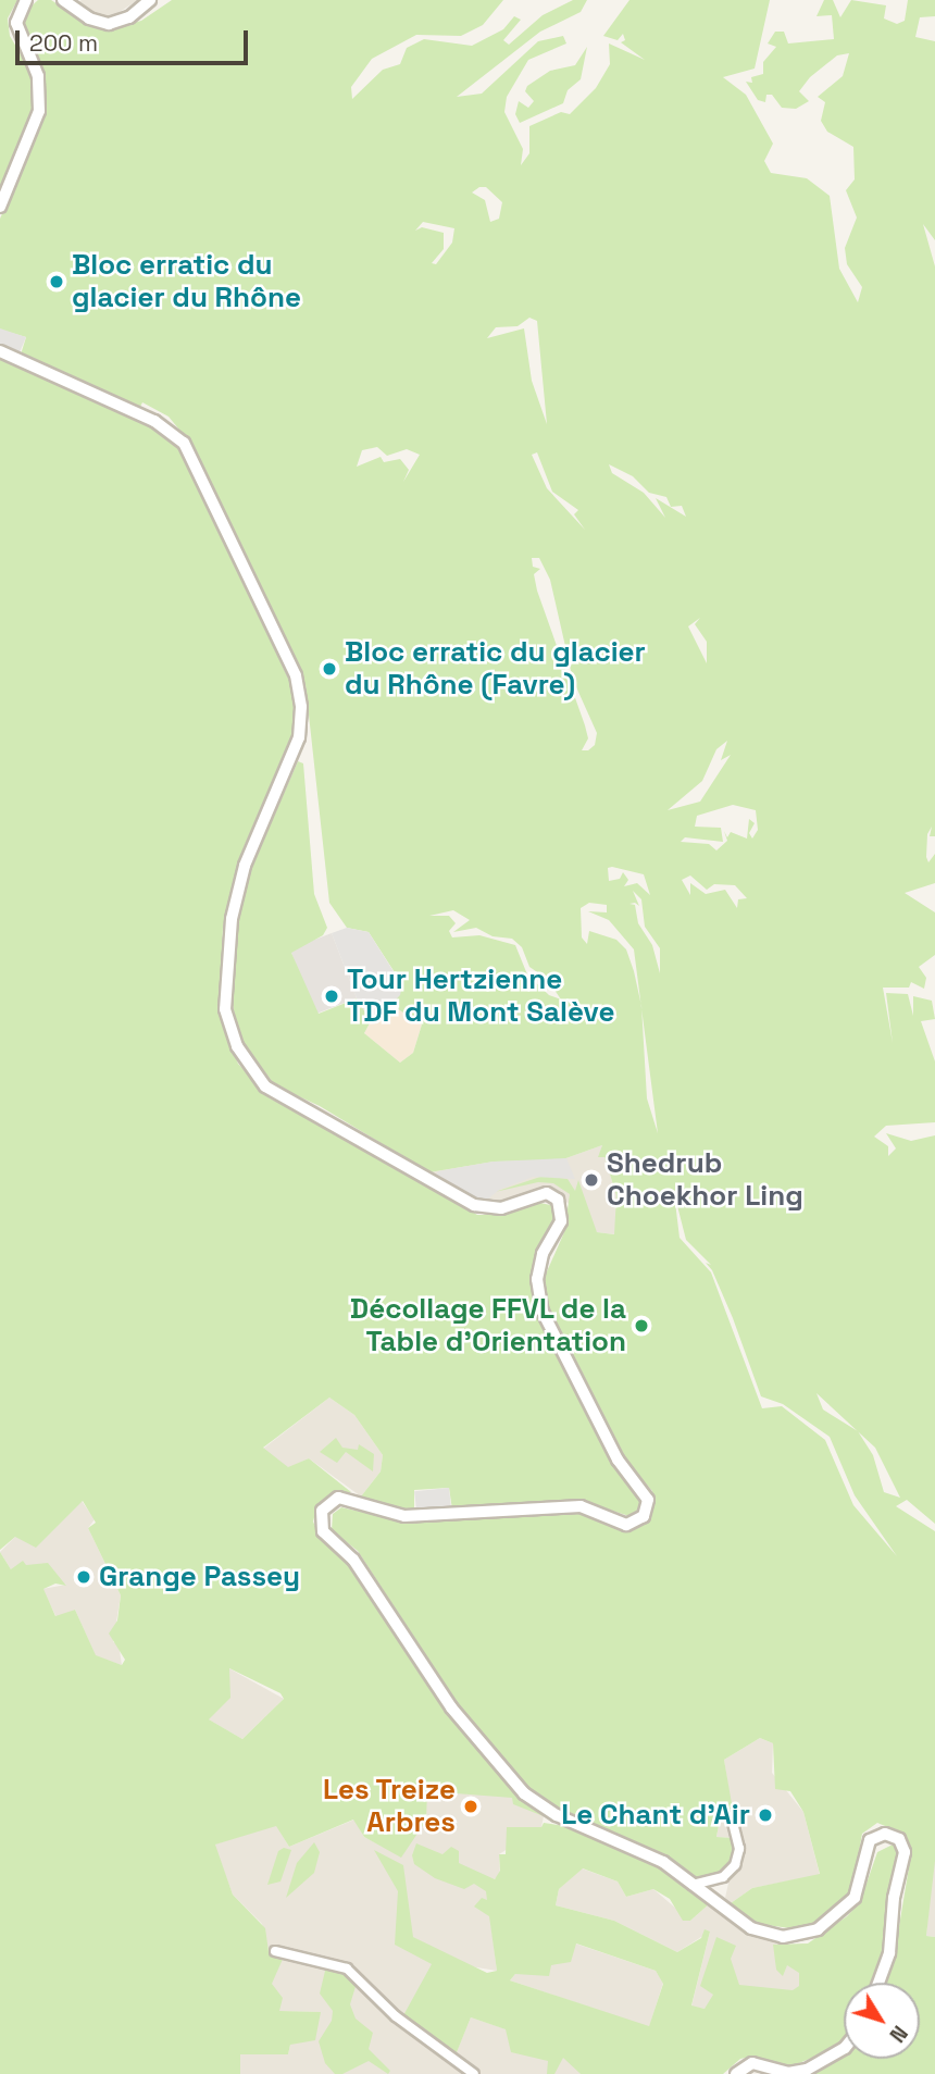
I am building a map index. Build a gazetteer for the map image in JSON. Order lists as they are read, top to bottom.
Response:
{
  "places": [
    "Bloc erratic du glacier du Rhône",
    "Bloc erratic du glacier du Rhône (Favre)",
    "Tour Hertzienne TDF du Mont Salève",
    "Shedrub Choekhor Ling",
    "Décollage FFVL de la Table d'Orientation",
    "Grange Passey",
    "Les Treize Arbres",
    "Le Chant d'Air"
  ],
  "scale_bar": "200 m",
  "north": "bottom right"
}
